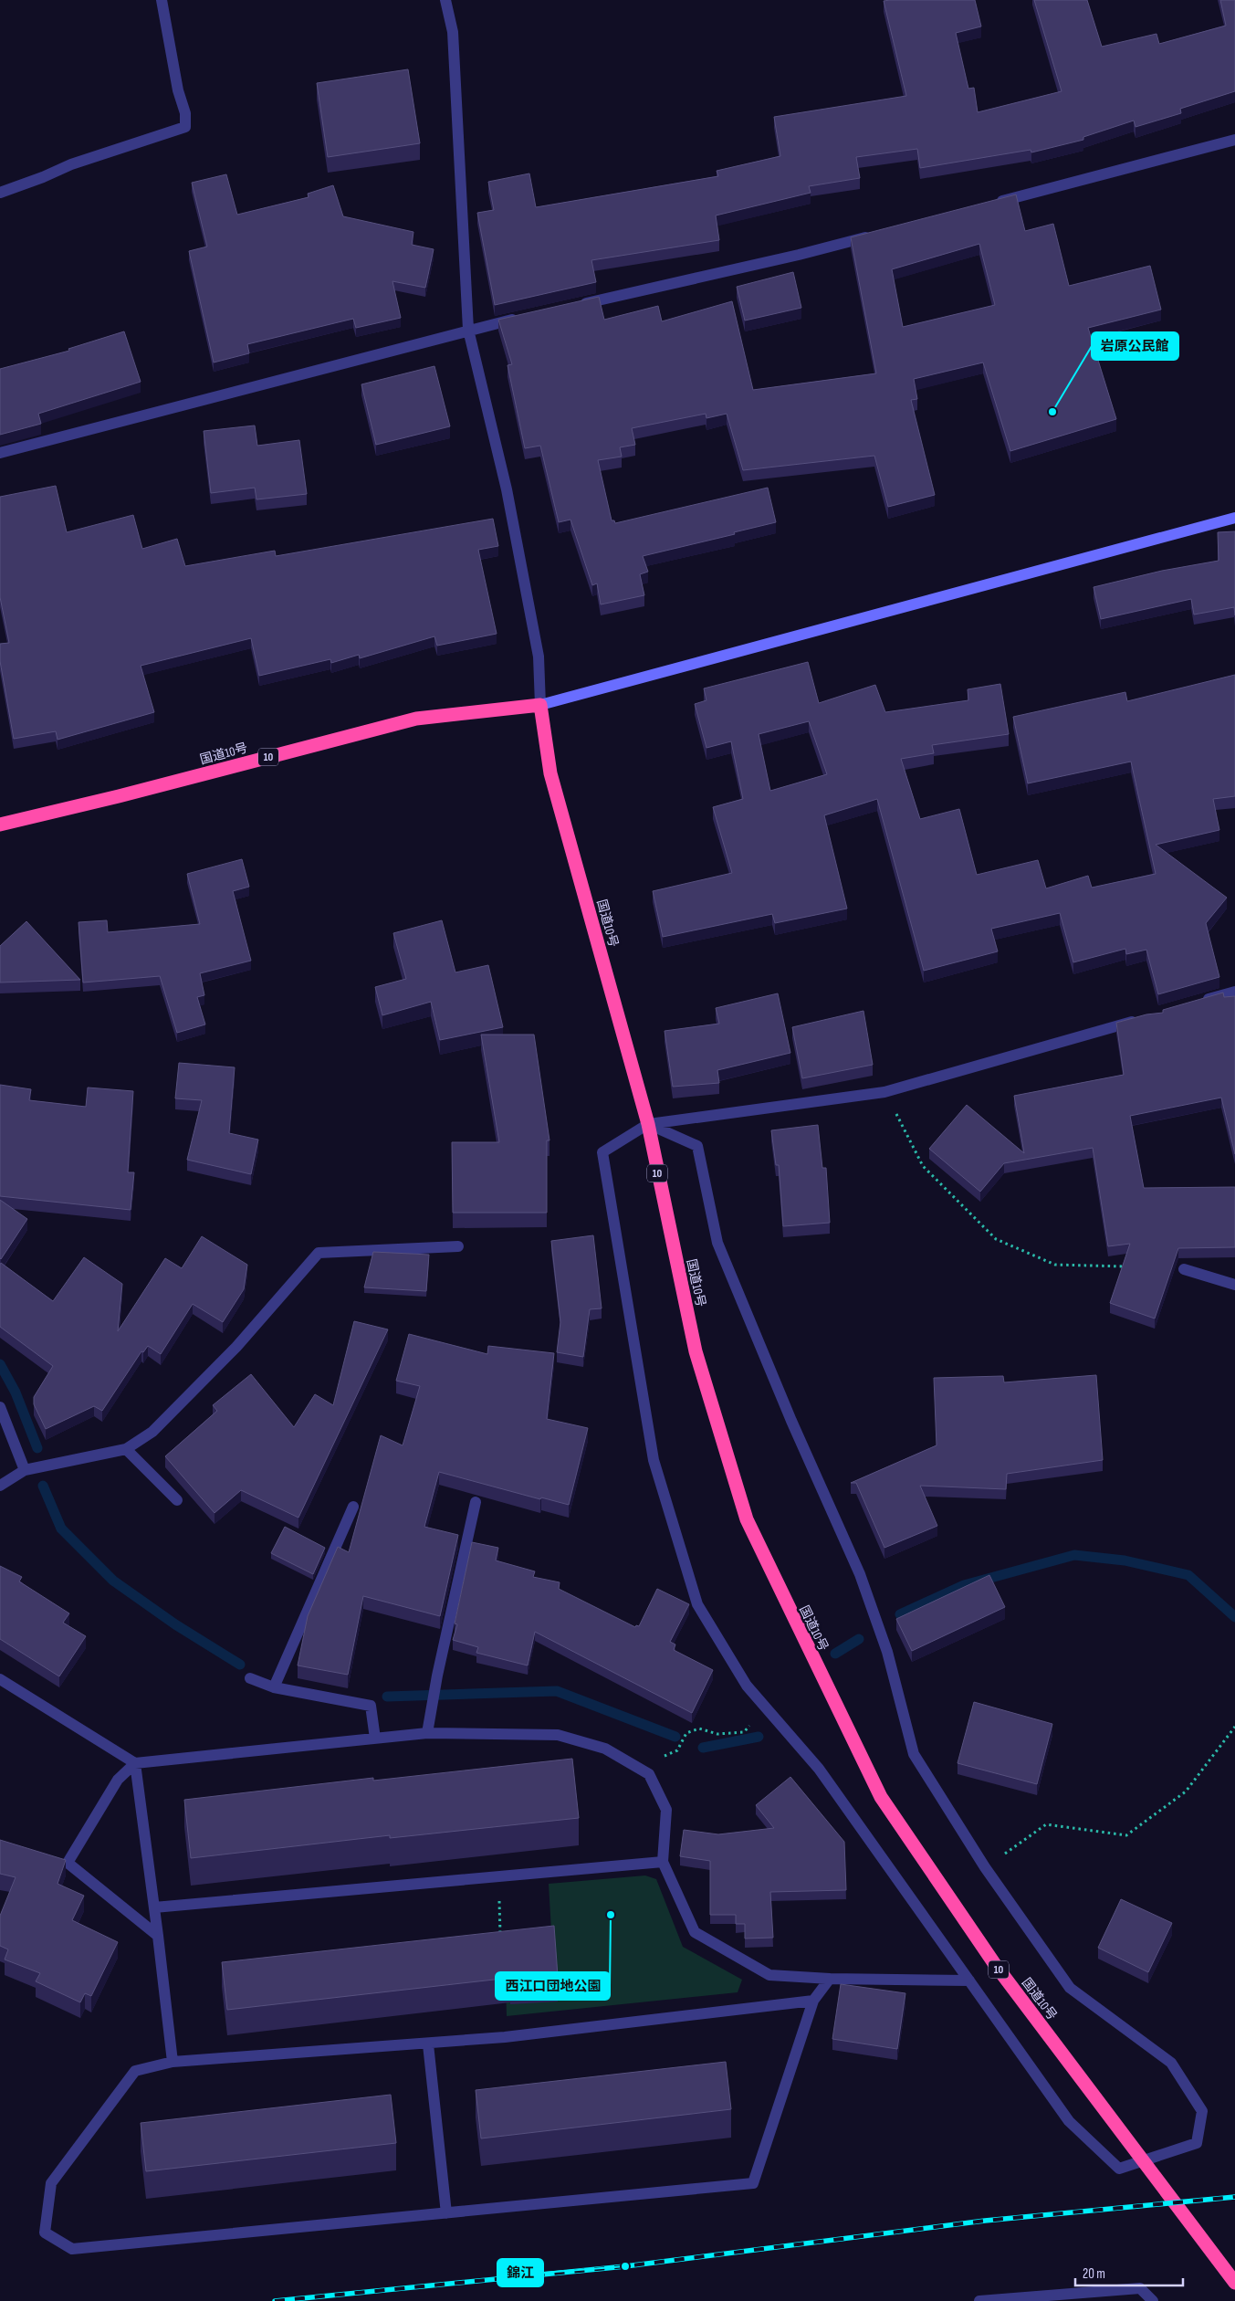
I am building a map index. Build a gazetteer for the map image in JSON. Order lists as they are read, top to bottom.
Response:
{
  "streets": {
    "highway": ["国道10号", "10"]
  },
  "places": ["岩原公民館", "西江口団地公園", "錦江"],
  "scale_bar": "20 m"
}
